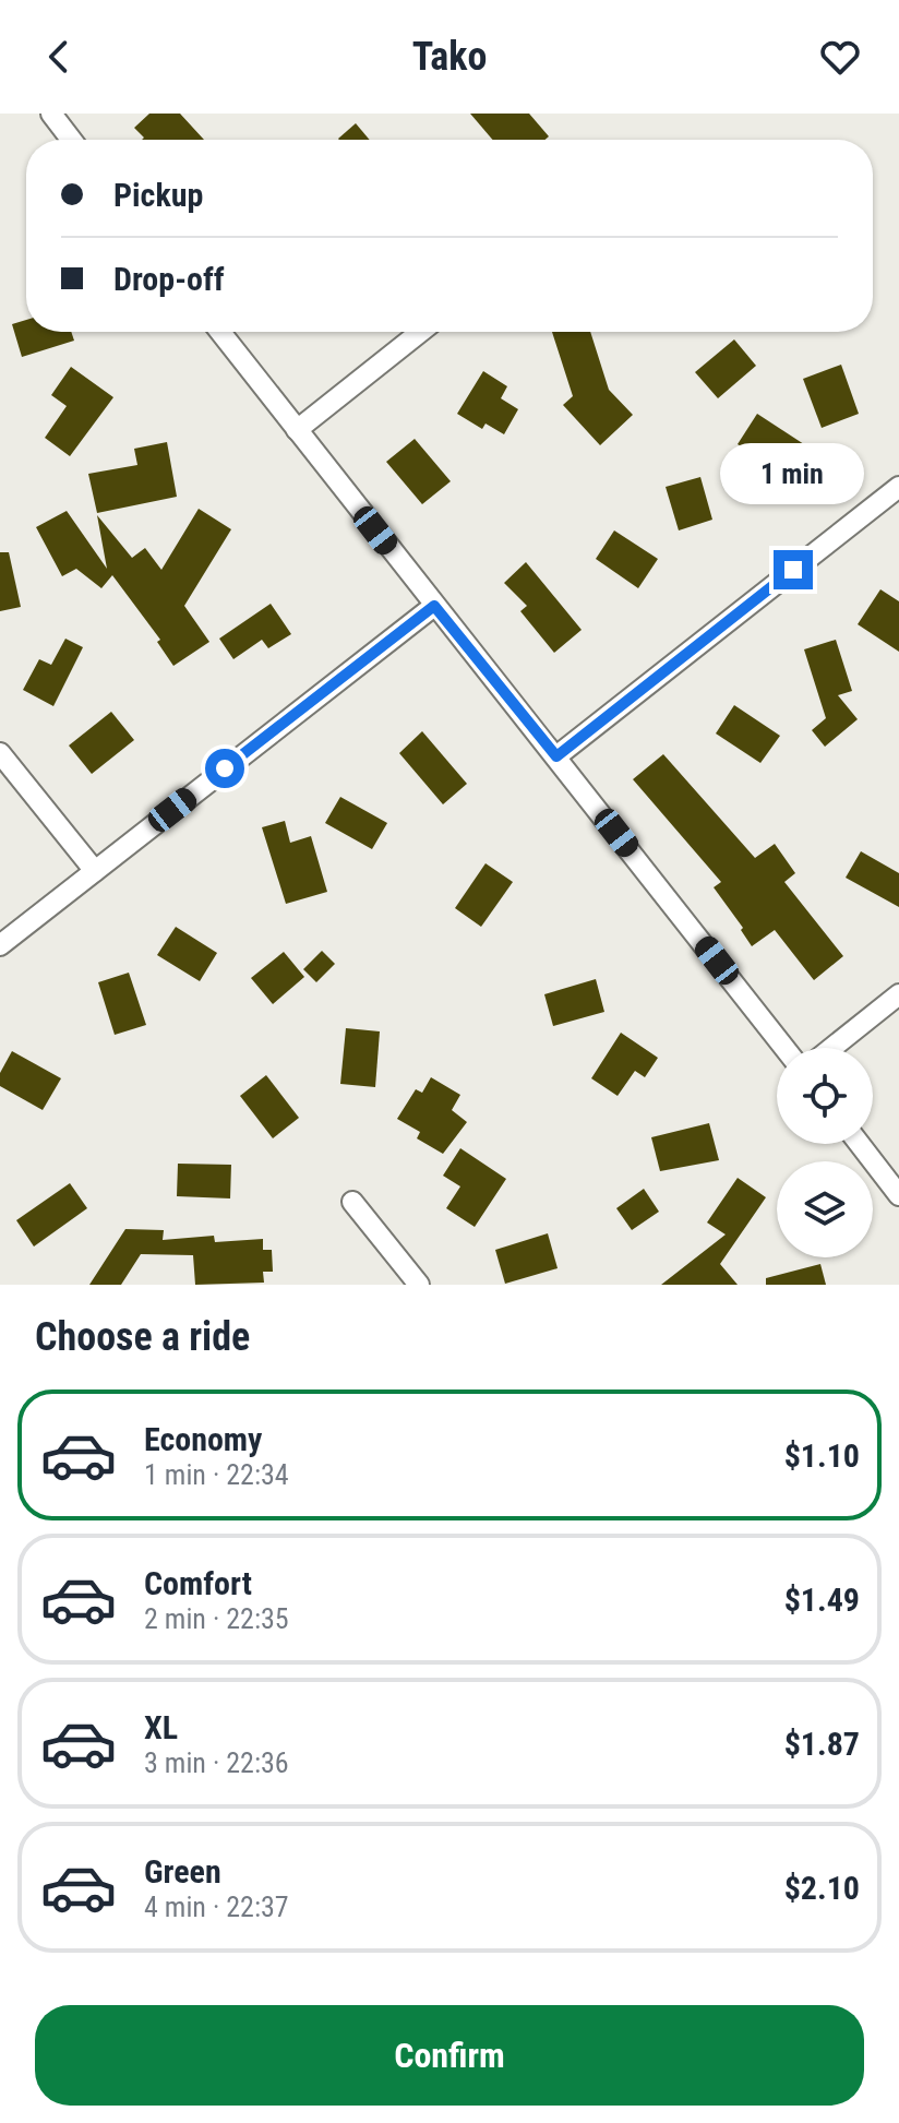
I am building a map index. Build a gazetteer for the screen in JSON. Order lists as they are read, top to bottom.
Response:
{
  "page": {
    "header": "Tako",
    "banner": ["Pickup", "Drop-off"],
    "bubble": "1 min",
    "heading": "Choose a ride",
    "list": [
      {
        "name": "Economy",
        "note": "1 min · 22:34",
        "value": "$1.10"
      },
      {
        "name": "Comfort",
        "note": "2 min · 22:35",
        "value": "$1.49"
      },
      {
        "name": "XL",
        "note": "3 min · 22:36",
        "value": "$1.87"
      },
      {
        "name": "Green",
        "note": "4 min · 22:37",
        "value": "$2.10"
      }
    ],
    "buttons": "Confirm"
  }
}
